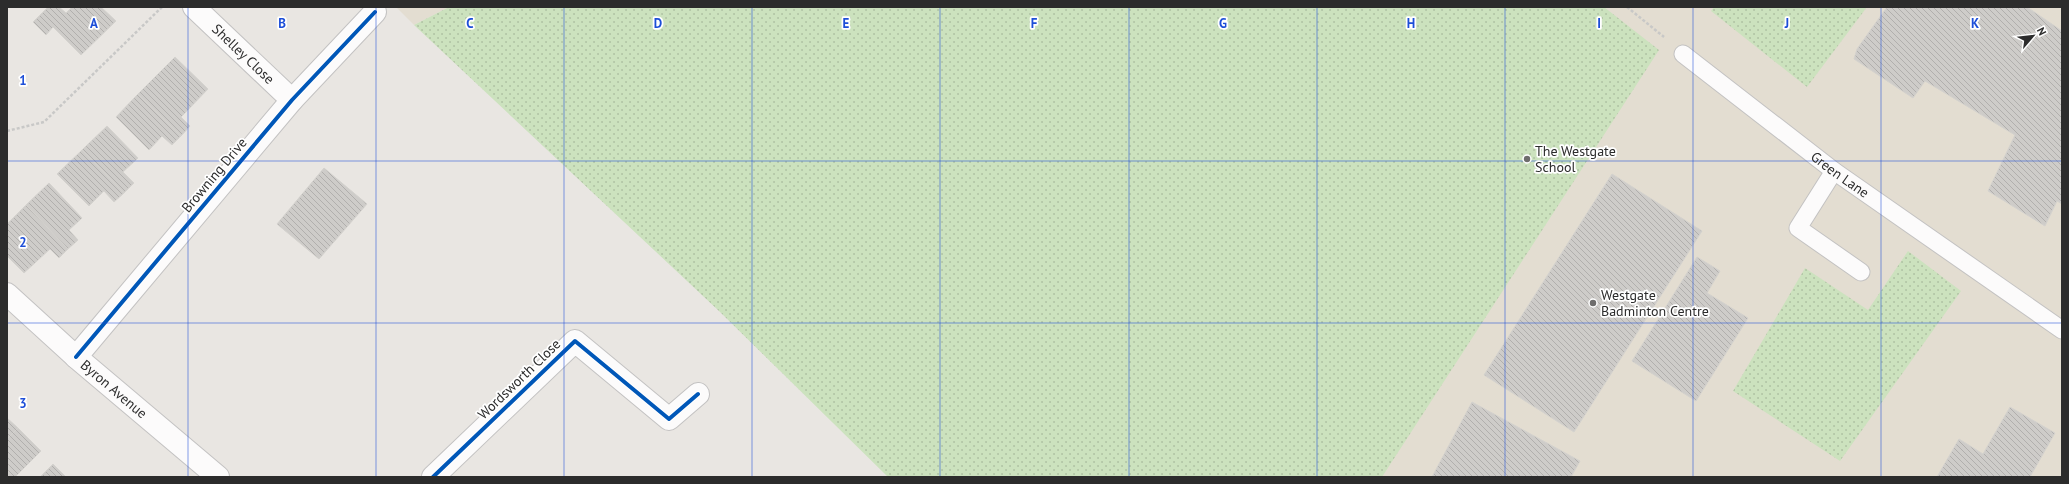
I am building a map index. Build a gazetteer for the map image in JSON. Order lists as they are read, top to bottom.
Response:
{
  "streets": {
    "street": [
      "Shelley Close",
      "Browning Drive",
      "Wordsworth Close",
      "Byron Avenue"
    ],
    "lane": ["Green Lane"]
  },
  "crossings": [
    ["Shelley Close", "Browning Drive"],
    ["Browning Drive", "Byron Avenue"]
  ],
  "places": ["The Westgate School", "Westgate Badminton Centre"],
  "north": "top right",
  "grid": {
    "columns": [
      "A",
      "B",
      "C",
      "D",
      "E",
      "F",
      "G",
      "H",
      "I",
      "J",
      "K"
    ],
    "rows": ["1", "2", "3"]
  }
}
